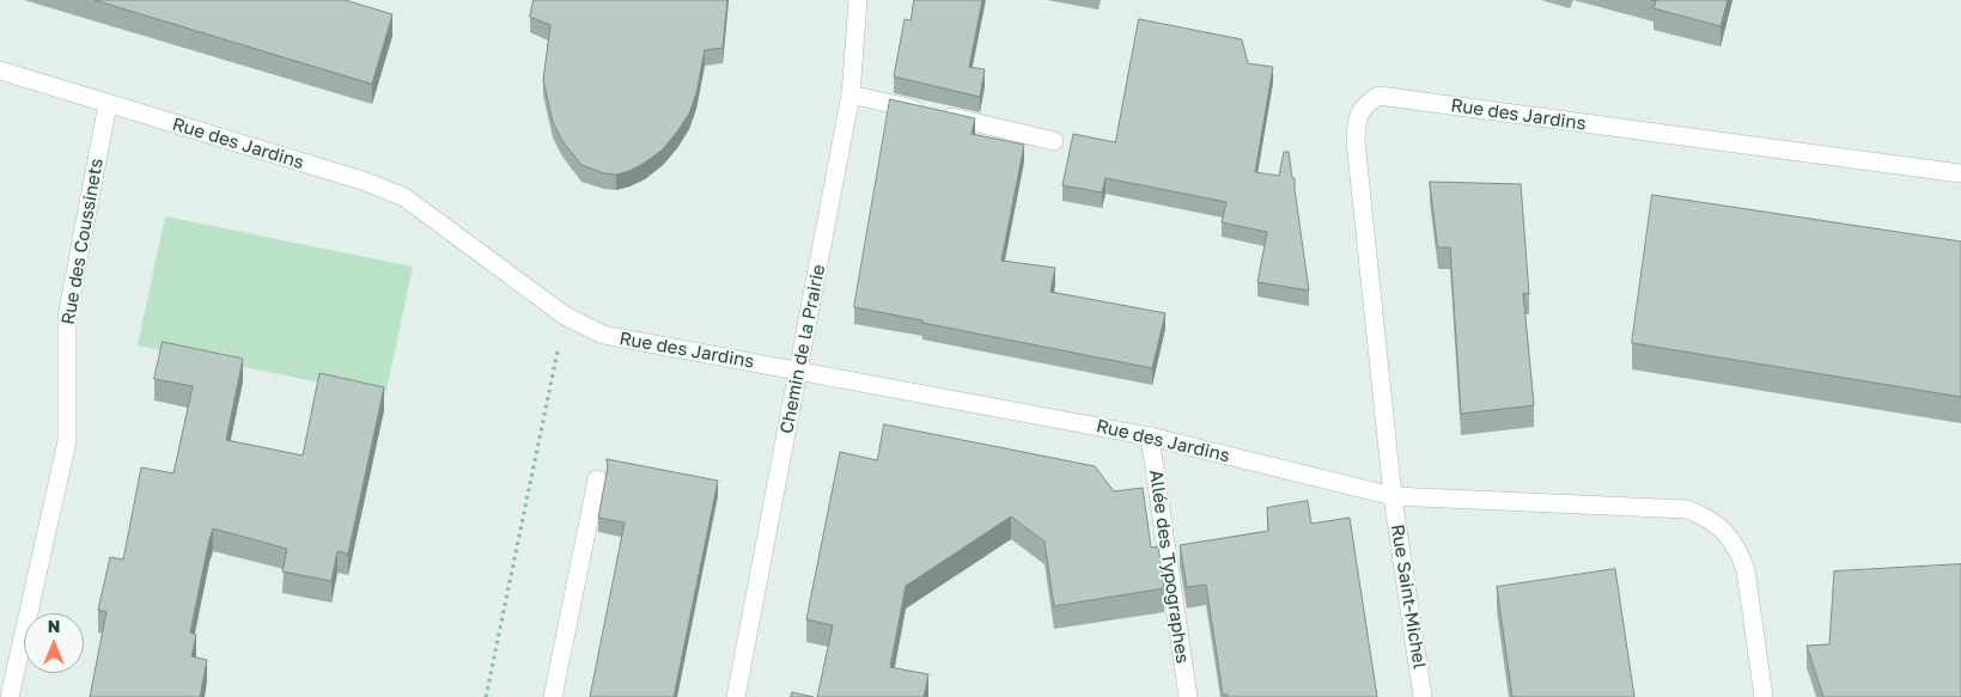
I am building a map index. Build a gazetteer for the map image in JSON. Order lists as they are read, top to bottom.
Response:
{
  "streets": {
    "street": [
      "Rue des Jardins",
      "Rue des Coussinets",
      "Chemin de la Prairie",
      "Allée des Typographes",
      "Rue Saint-Michel"
    ]
  },
  "crossings": [
    ["Rue des Jardins", "Rue des Coussinets"],
    ["Rue des Jardins", "Chemin de la Prairie"],
    ["Rue des Jardins", "Allée des Typographes"],
    ["Rue des Jardins", "Rue Saint-Michel"]
  ],
  "north": "top"
}
